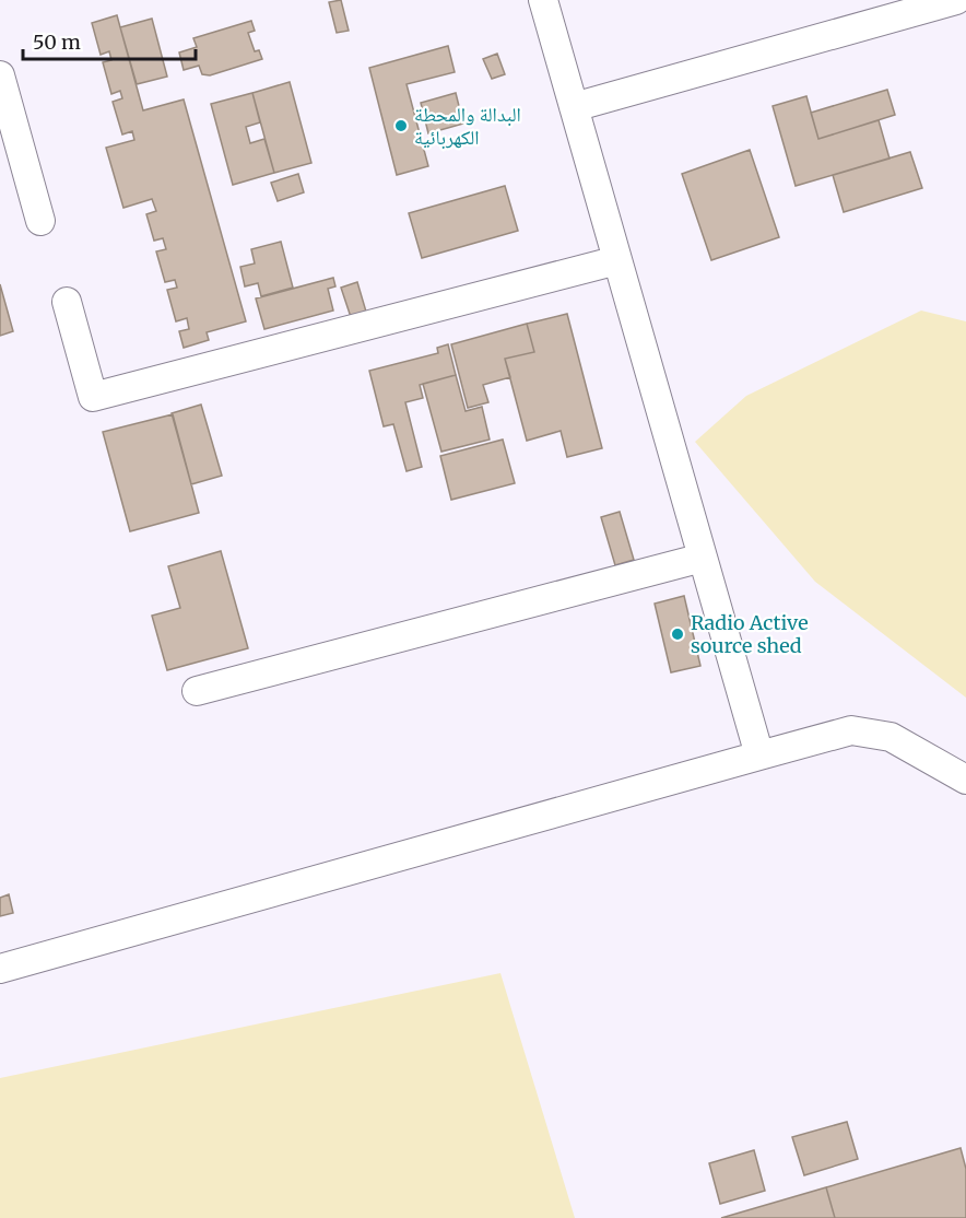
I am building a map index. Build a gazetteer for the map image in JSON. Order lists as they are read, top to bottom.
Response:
{
  "places": ["البدالة والمحطة الكهربائية", "Radio Active source shed"],
  "scale_bar": "50 m"
}
